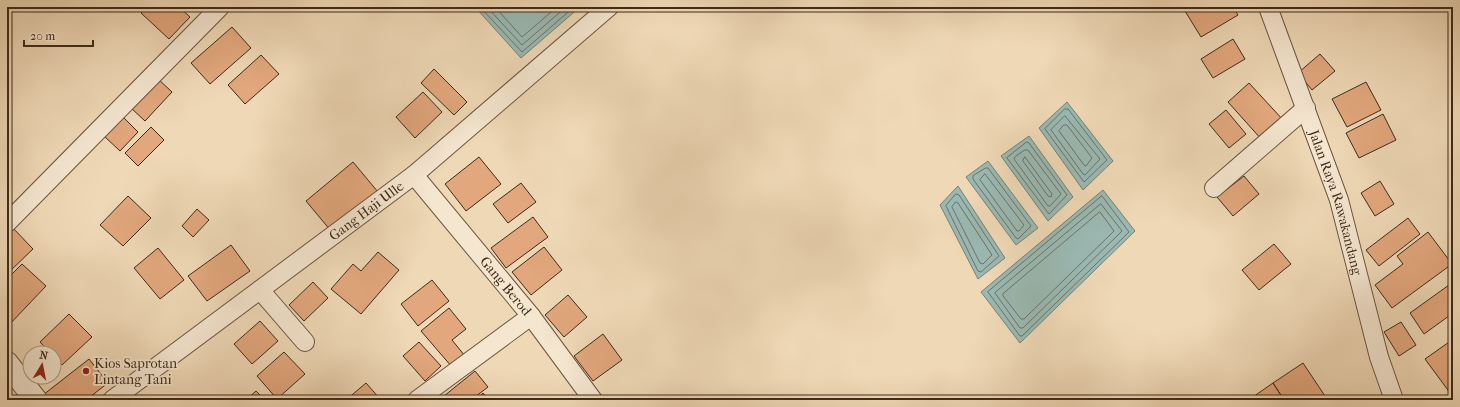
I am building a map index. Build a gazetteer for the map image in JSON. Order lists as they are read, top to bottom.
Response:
{
  "streets": {
    "street": ["Jalan Raya Rawakandang", "Gang Haji Ulle", "Gang Berod"]
  },
  "crossings": [
    ["Gang Haji Ulle", "Gang Berod"]
  ],
  "places": ["Kios Saprotan Lintang Tani"],
  "scale_bar": "20 m",
  "north": "top"
}
